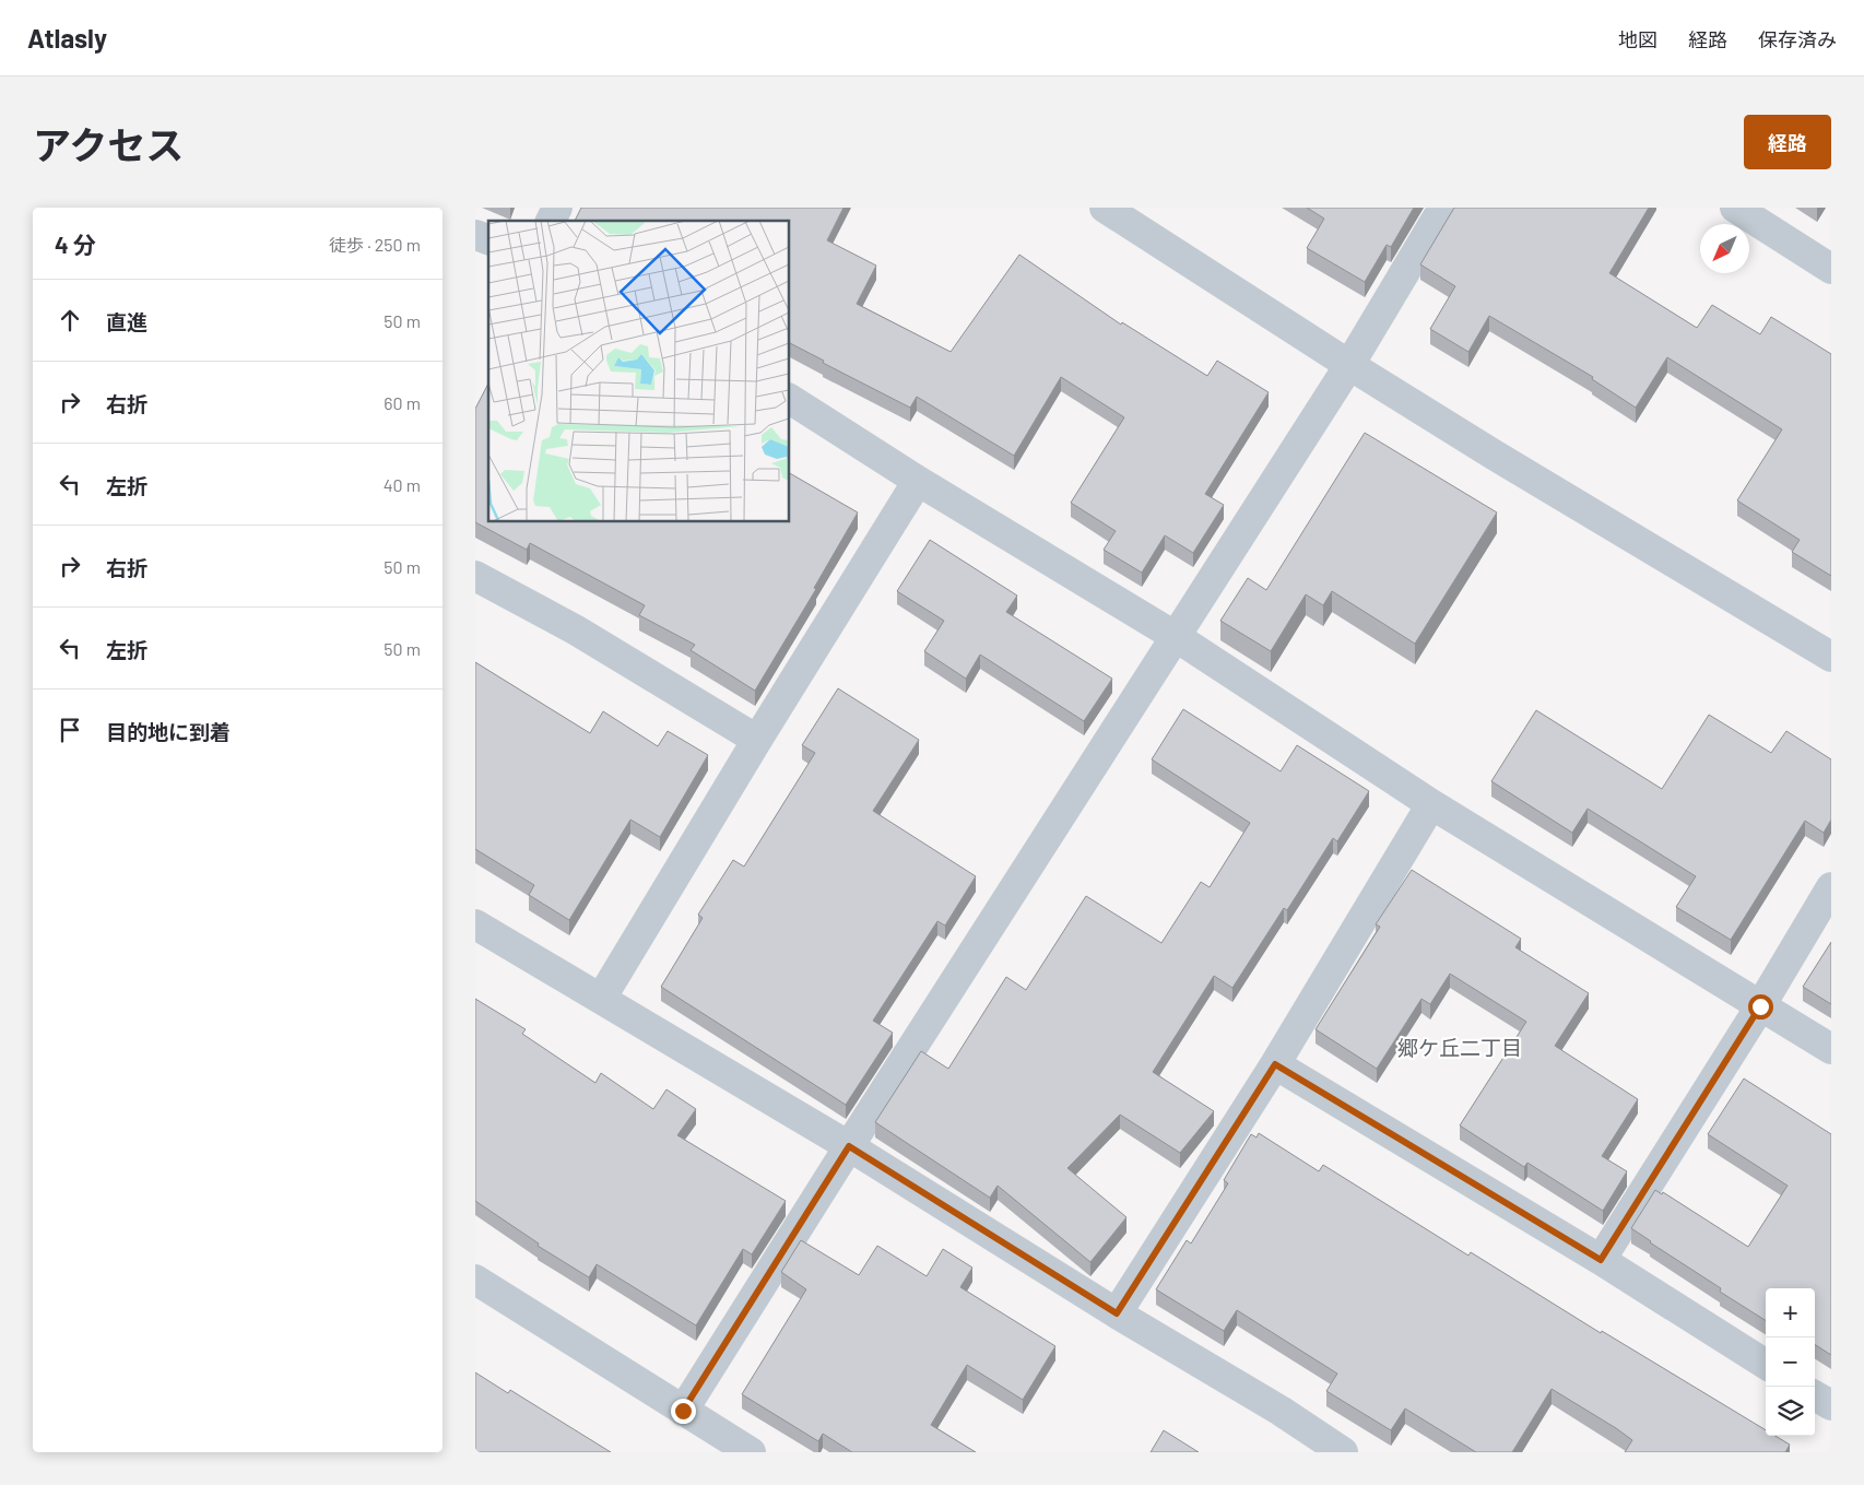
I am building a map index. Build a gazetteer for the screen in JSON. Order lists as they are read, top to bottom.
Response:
{
  "districts": ["郷ケ丘二丁目"],
  "north": "bottom left",
  "page": {
    "header": "Atlasly",
    "nav": ["地図", "経路", "保存済み"],
    "title": "アクセス",
    "buttons": "経路",
    "heading": ["4 分", "徒歩 · 250 m"],
    "list": [
      ["直進", "50 m"],
      ["右折", "60 m"],
      ["左折", "40 m"],
      ["右折", "50 m"],
      ["左折", "50 m"],
      "目的地に到着"
    ],
    "map_buttons": ["+", "−"]
  }
}
